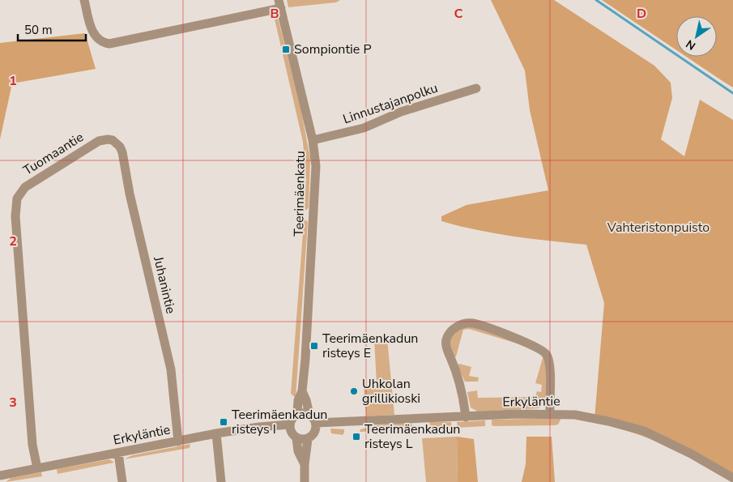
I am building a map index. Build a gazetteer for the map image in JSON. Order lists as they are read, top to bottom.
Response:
{
  "streets": {
    "street": [
      "Linnustajanpolku",
      "Tuomaantie",
      "Teerimäenkatu",
      "Juhanintie",
      "Erkyläntie"
    ]
  },
  "crossings": [
    ["Linnustajanpolku", "Teerimäenkatu"],
    ["Tuomaantie", "Juhanintie"],
    ["Tuomaantie", "Erkyläntie"],
    ["Teerimäenkatu", "Erkyläntie"],
    ["Juhanintie", "Erkyläntie"]
  ],
  "parks": ["Vahteristonpuisto"],
  "places": {
    "transit": [
      "Sompiontie P",
      "Teerimäenkadun risteys E",
      "Teerimäenkadun risteys I",
      "Teerimäenkadun risteys L"
    ],
    "other": ["Uhkolan grillikioski"]
  },
  "scale_bar": "50 m",
  "north": "bottom left",
  "grid": {
    "columns": ["B", "C", "D"],
    "rows": ["1", "2", "3"]
  }
}
